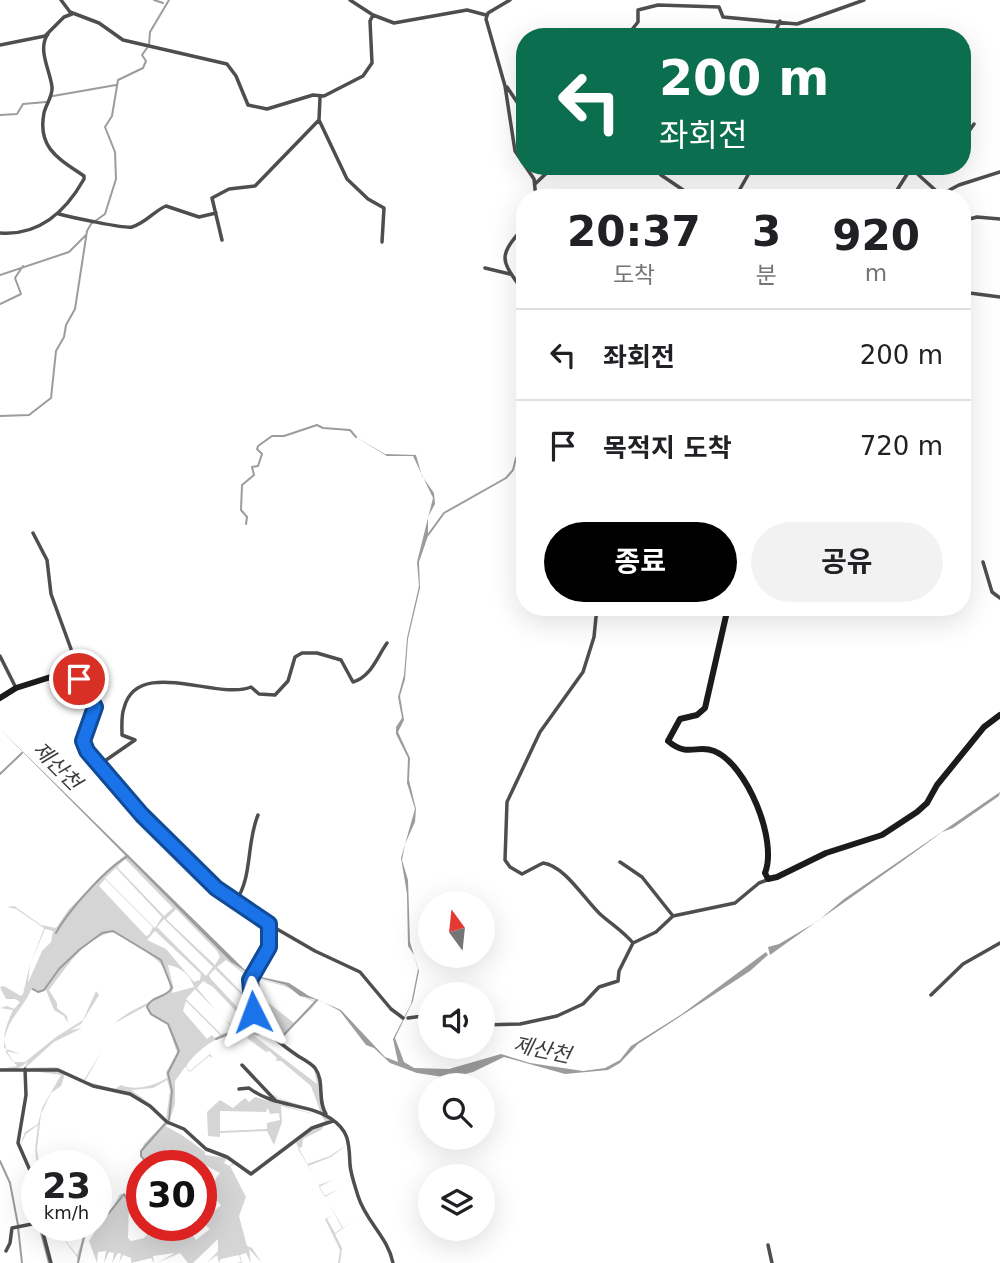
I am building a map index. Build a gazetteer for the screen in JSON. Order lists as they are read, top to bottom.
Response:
{
  "water": ["제산천"],
  "north": "top",
  "page": {
    "turn": ["200 m", "좌회전"],
    "eta": [
      "20:37",
      "도착",
      "3",
      "분",
      "920",
      "m"
    ],
    "list": [
      {
        "name": "좌회전",
        "value": "200 m"
      },
      {
        "name": "목적지 도착",
        "value": "720 m"
      }
    ],
    "buttons": ["종료", "공유"],
    "speed": "23 km/h",
    "limit": "30"
  }
}
